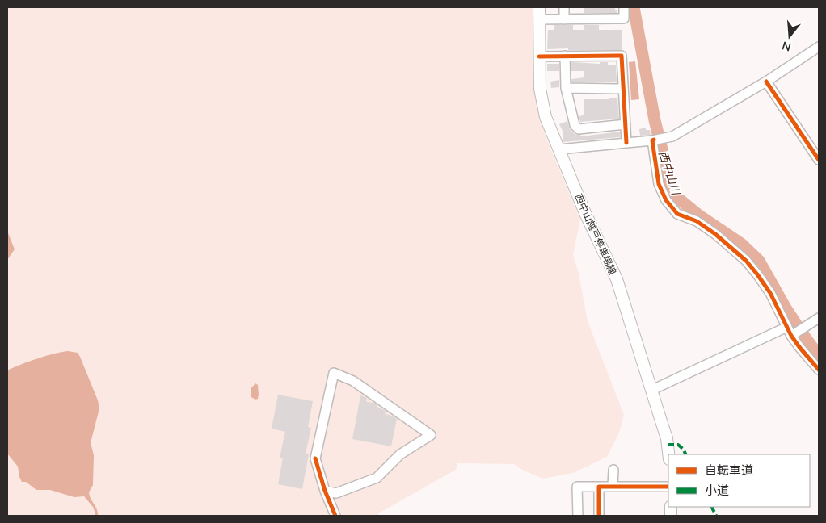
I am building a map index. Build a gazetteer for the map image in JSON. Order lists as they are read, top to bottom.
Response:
{
  "streets": {
    "main road": ["西中山越戸停車場線"]
  },
  "water": ["西中山川"],
  "legend": ["自転車道", "小道"],
  "north": "bottom"
}
